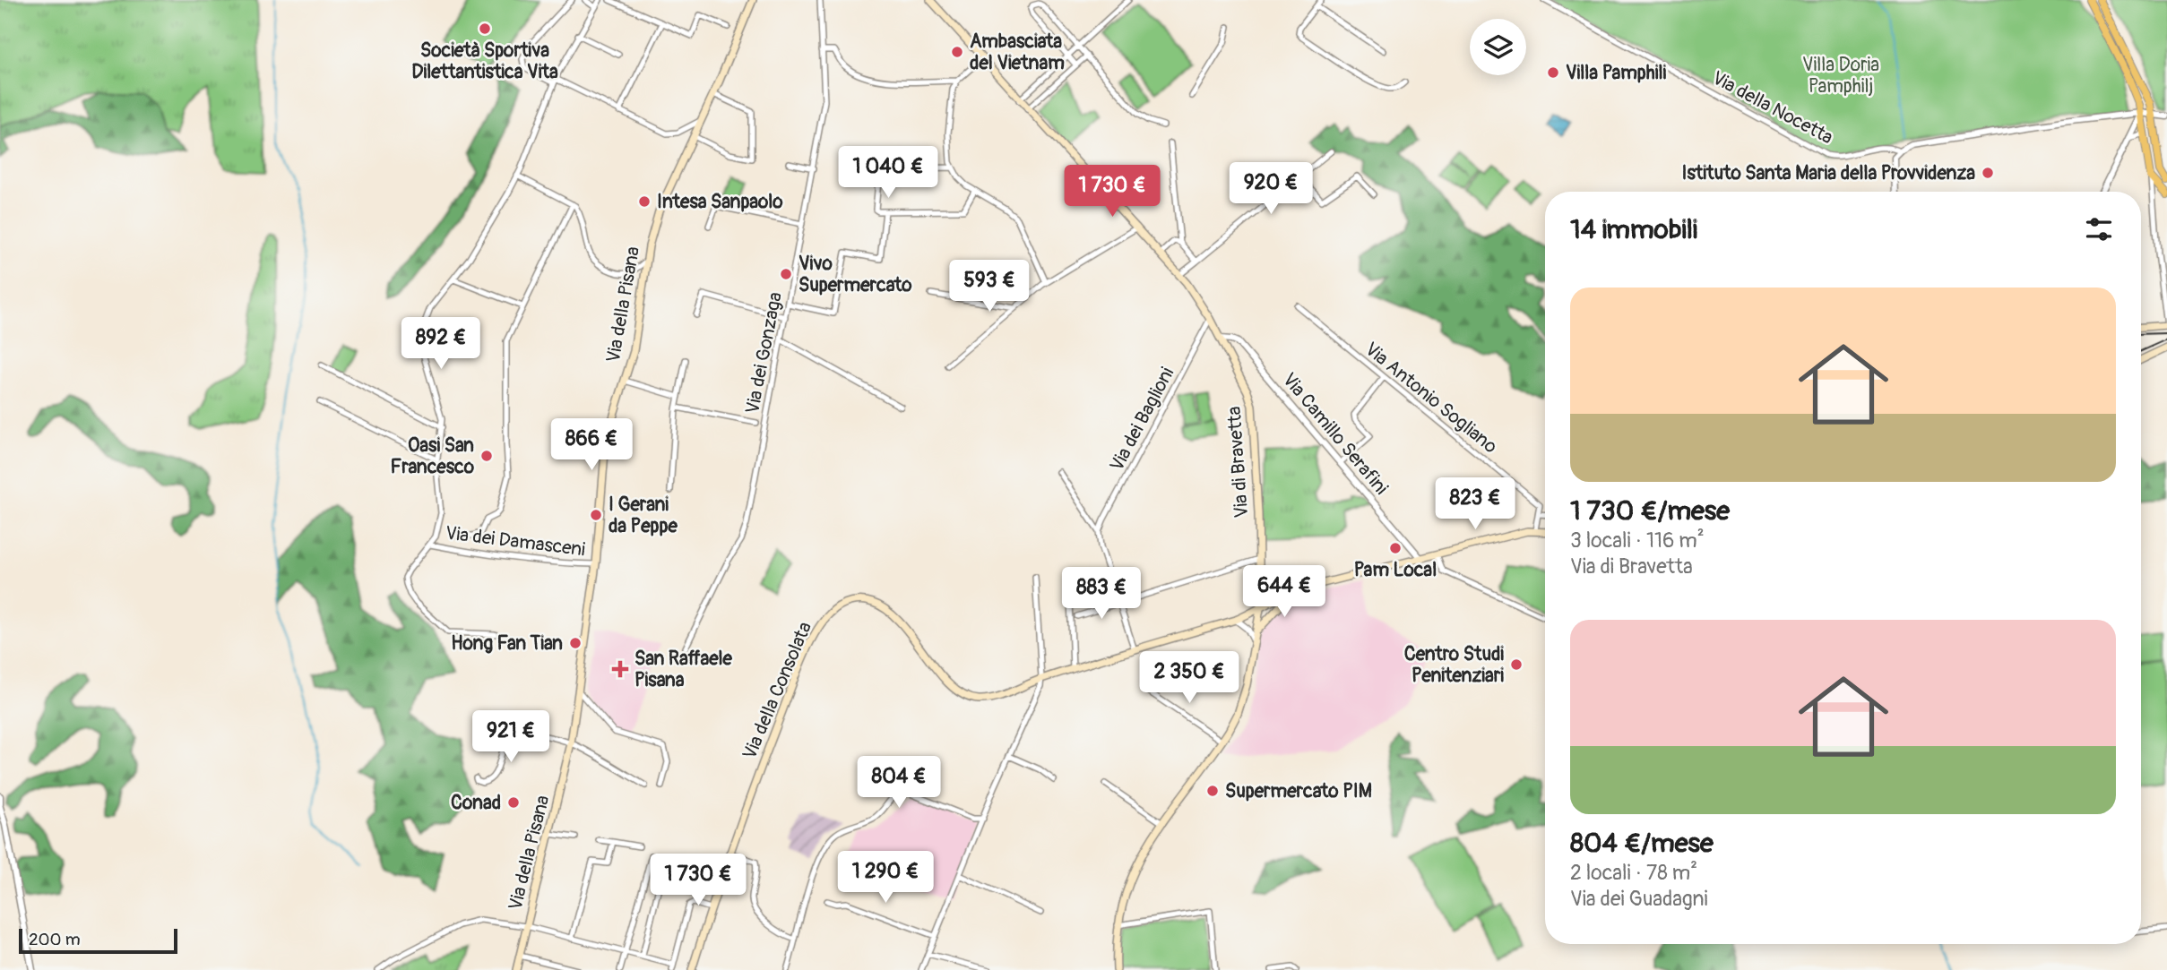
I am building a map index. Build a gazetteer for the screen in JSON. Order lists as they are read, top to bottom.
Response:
{
  "streets": {
    "main road": ["Via della Pisana", "Via di Bravetta", "Via della Consolata"],
    "street": [
      "Via della Nocetta",
      "Via dei Gonzaga",
      "Via Antonio Sogliano",
      "Via dei Baglioni",
      "Via Camillo Serafini",
      "Via dei Damasceni"
    ]
  },
  "crossings": [
    ["Via della Pisana", "Via dei Damasceni"],
    ["Via dei Baglioni", "Via di Bravetta"],
    ["Via Camillo Serafini", "Via di Bravetta"],
    ["Via di Bravetta", "Via della Consolata"]
  ],
  "parks": ["Villa Doria Pamphilj"],
  "places": {
    "other": [
      "Società Sportiva Dilettantistica Vita",
      "Ambasciata del Vietnam",
      "Villa Pamphili",
      "Istituto Santa Maria della Provvidenza",
      "Intesa Sanpaolo",
      "Vivo Supermercato",
      "Oasi San Francesco",
      "I Gerani da Peppe",
      "Pam Local",
      "Hong Fan Tian",
      "Centro Studi Penitenziari",
      "Supermercato PIM",
      "Conad"
    ],
    "health": ["San Raffaele Pisana"]
  },
  "scale_bar": "200 m",
  "page": {
    "price": [
      "1 040 €",
      "920 €",
      "1 730 €",
      "593 €",
      "892 €",
      "866 €",
      "823 €",
      "644 €",
      "883 €",
      "2 350 €",
      "921 €",
      "804 €",
      "1 290 €",
      "1 730 €"
    ],
    "heading": "14 immobili",
    "list": [
      {
        "name": "1 730 €/mese",
        "note": "3 locali · 116 m² · Via di Bravetta"
      },
      {
        "name": "804 €/mese",
        "note": "2 locali · 78 m² · Via dei Guadagni"
      }
    ],
    "scale": "200 m"
  }
}
